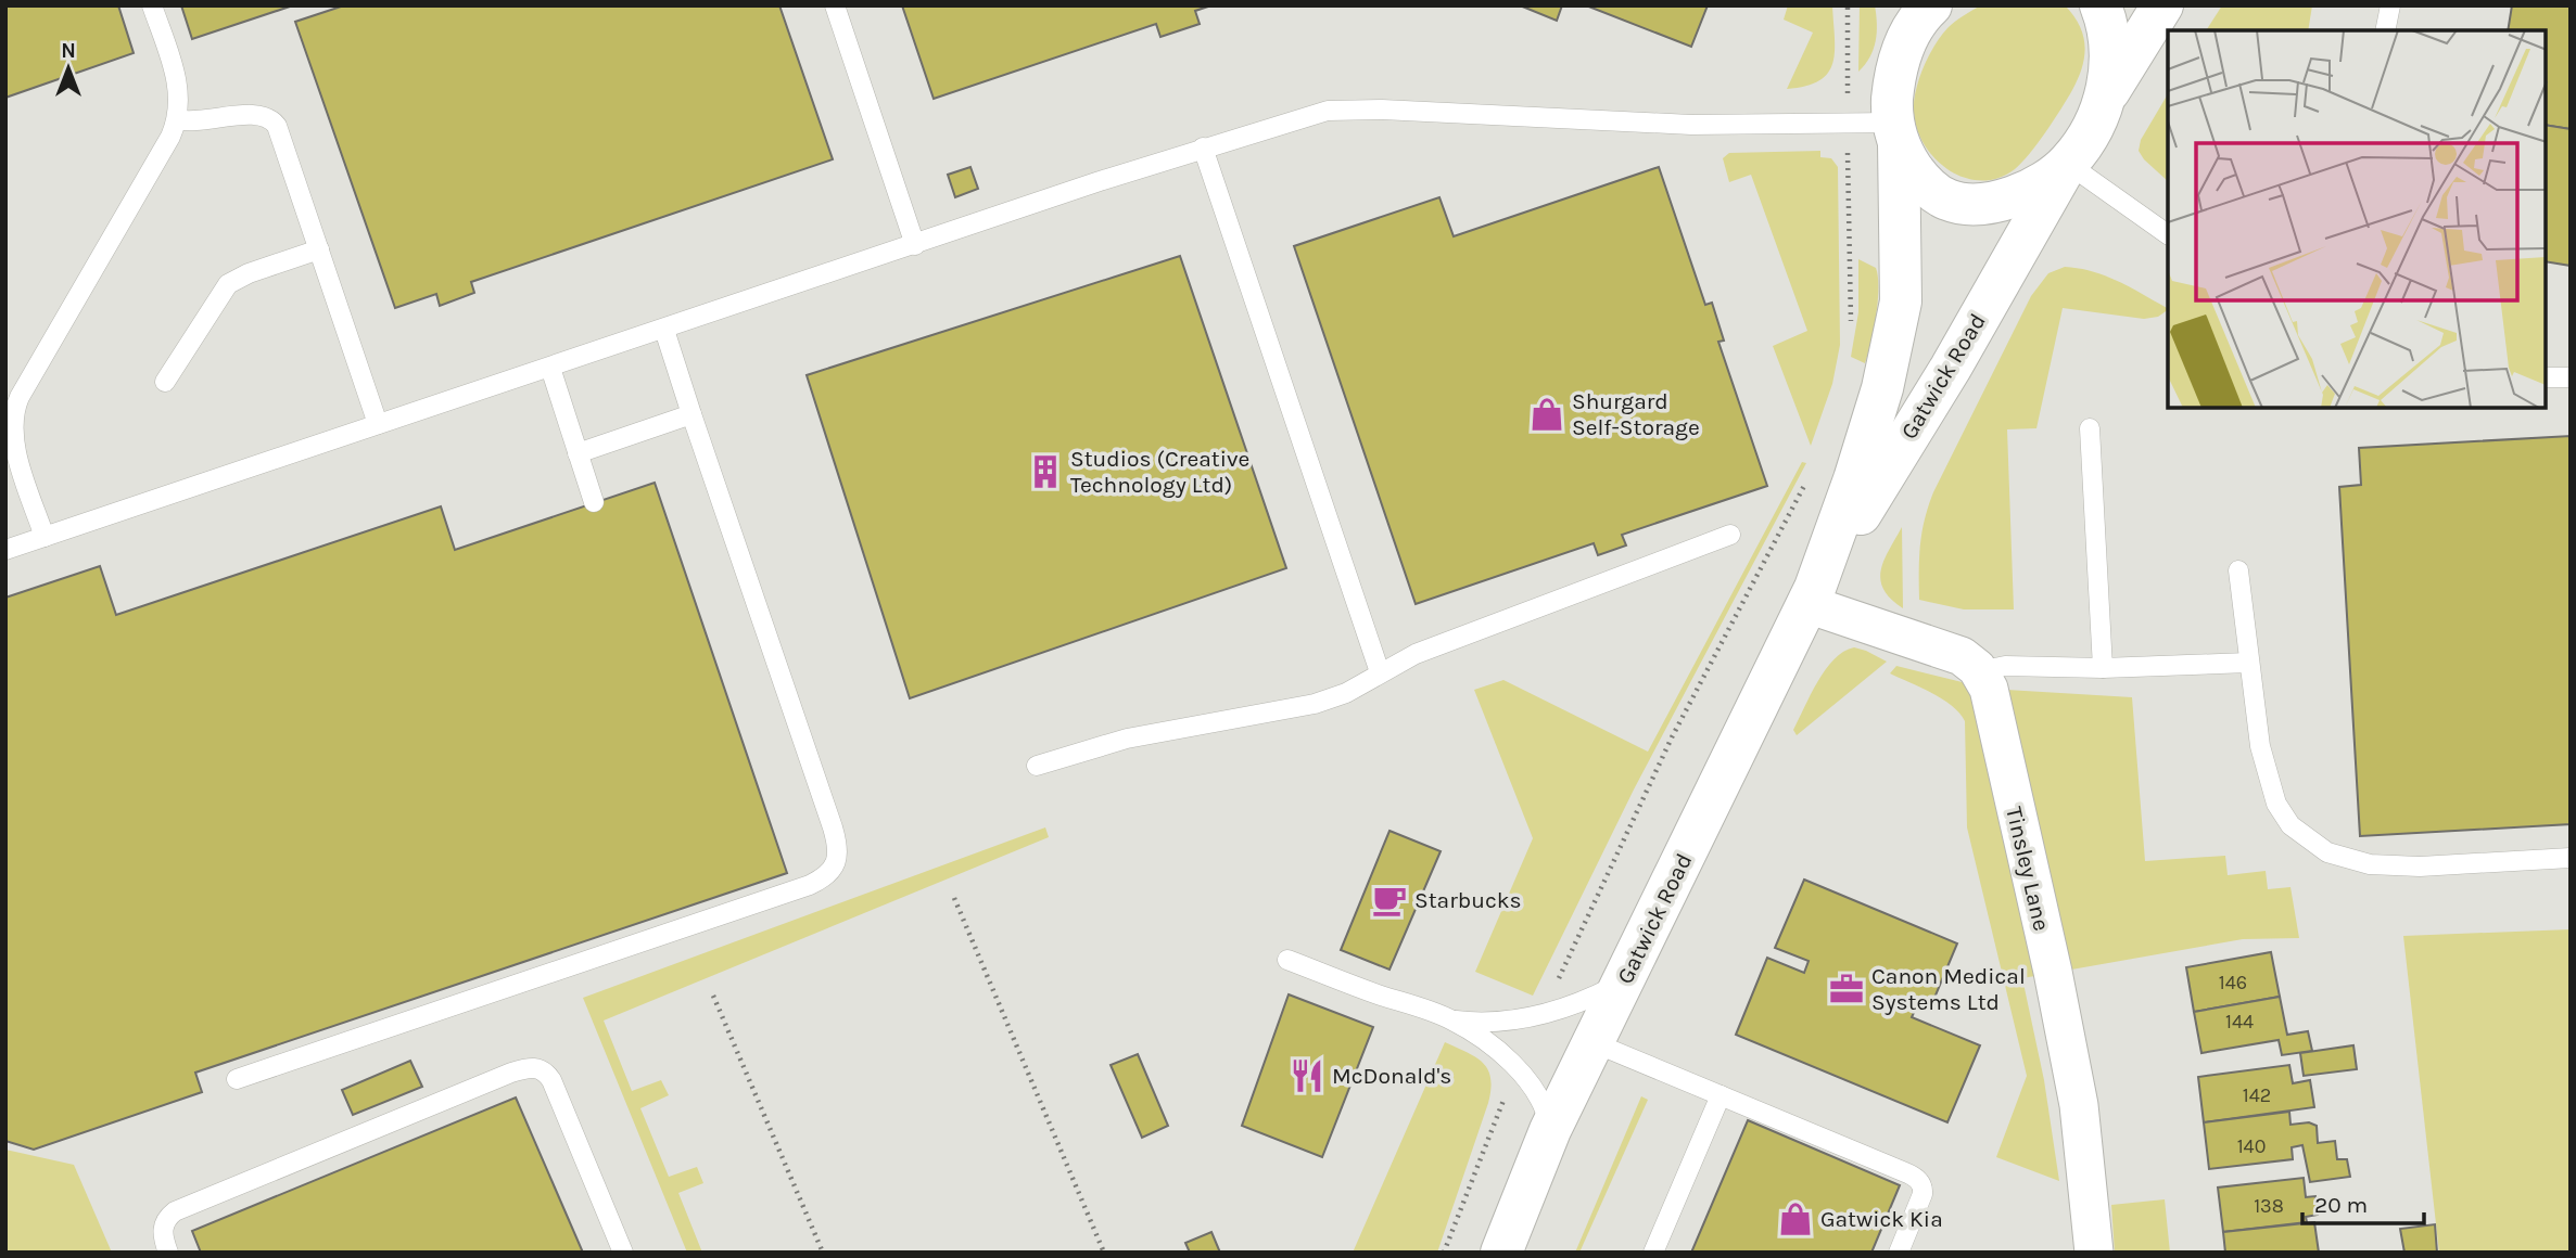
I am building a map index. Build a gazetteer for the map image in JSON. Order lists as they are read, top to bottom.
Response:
{
  "streets": {
    "street": ["Gatwick Road", "Tinsley Lane"]
  },
  "places": {
    "shop": ["Shurgard Self-Storage", "Gatwick Kia"],
    "building": ["Studios (Creative Technology Ltd)"],
    "cafe": ["Starbucks"],
    "office": ["Canon Medical Systems Ltd"],
    "restaurant": ["McDonald's"]
  },
  "house_numbers": [
    "146",
    "144",
    "142",
    "140",
    "138"
  ],
  "scale_bar": "20 m",
  "north": "top"
}
